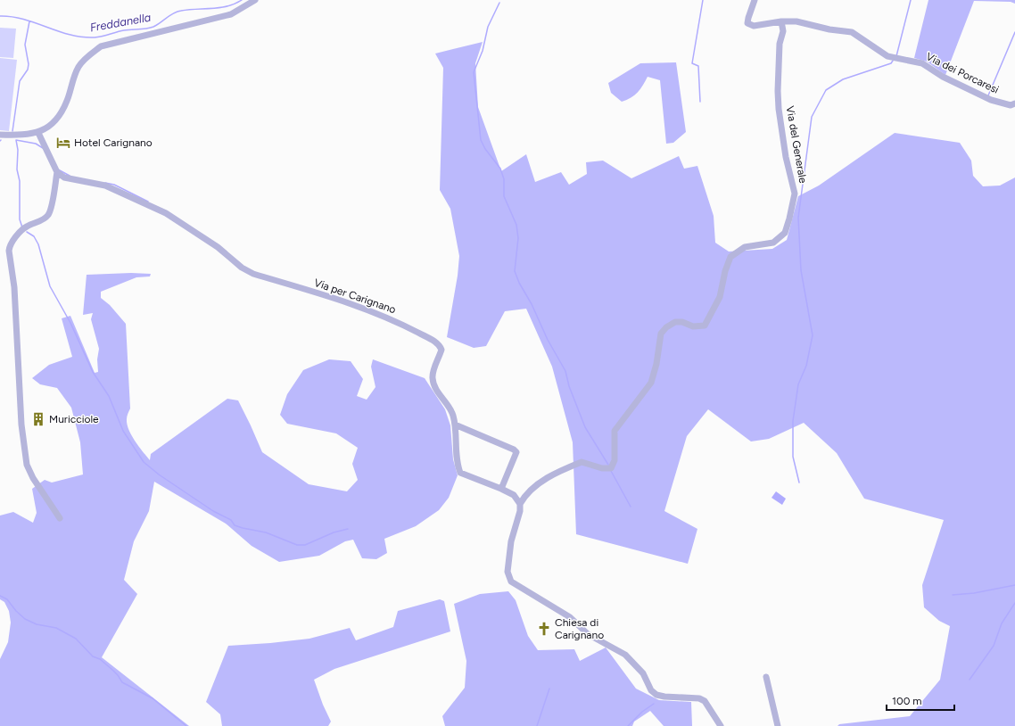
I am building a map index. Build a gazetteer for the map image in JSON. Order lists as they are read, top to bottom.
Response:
{
  "streets": {
    "street": ["Via dei Porcaresi", "Via del Generale", "Via per Carignano"]
  },
  "crossings": [
    ["Via dei Porcaresi", "Via del Generale"],
    ["Via del Generale", "Via per Carignano"]
  ],
  "water": ["Freddanella"],
  "places": {
    "hotel": ["Hotel Carignano"],
    "building": ["Muricciole"],
    "church": ["Chiesa di Carignano"]
  },
  "scale_bar": "100 m"
}
